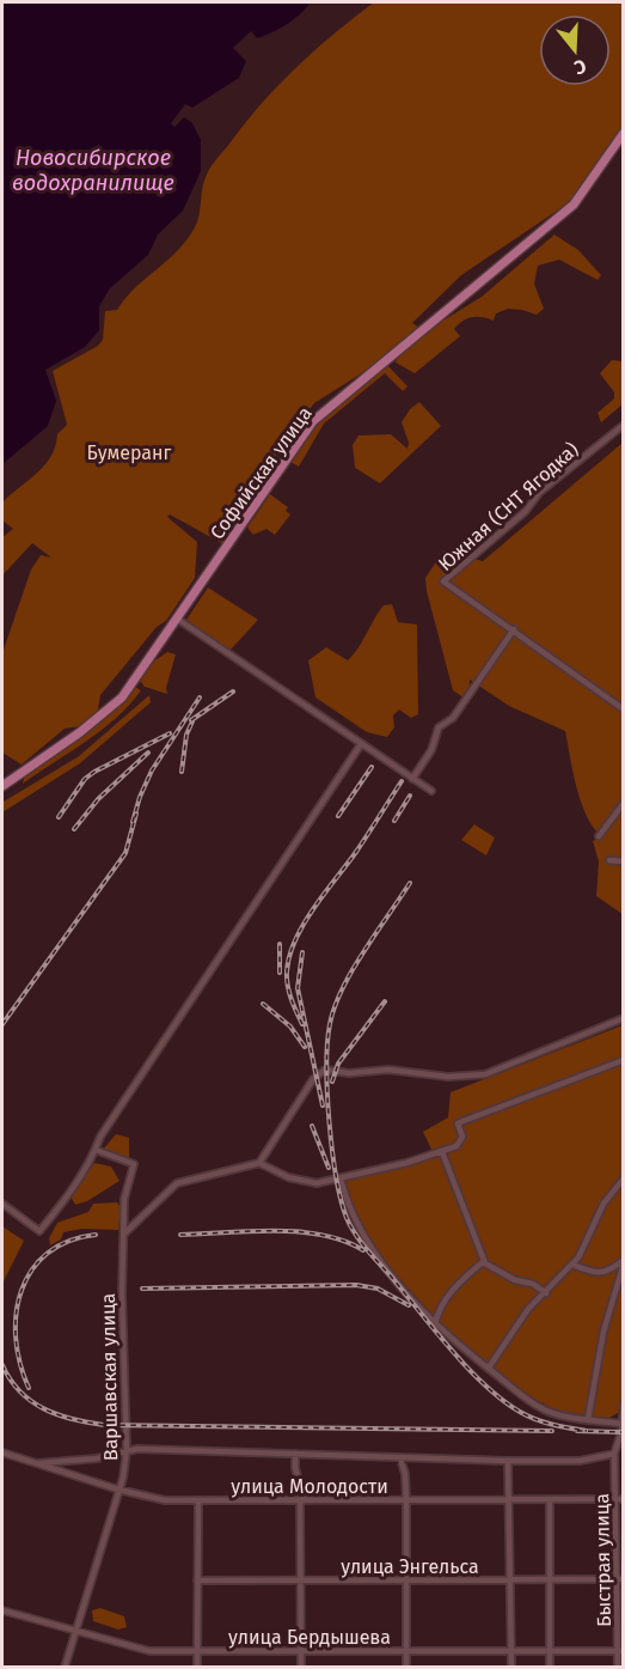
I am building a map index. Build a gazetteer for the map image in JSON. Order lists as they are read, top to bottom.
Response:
{
  "streets": {
    "main road": ["Софийская улица"],
    "street": [
      "Южная (СНТ Ягодка)",
      "Варшавская улица",
      "улица Молодости",
      "Быстрая улица",
      "улица Энгельса",
      "улица Бердышева"
    ]
  },
  "crossings": [
    ["Варшавская улица", "улица Молодости"],
    ["Варшавская улица", "улица Бердышева"],
    ["улица Молодости", "Быстрая улица"],
    ["Быстрая улица", "улица Энгельса"],
    ["Быстрая улица", "улица Бердышева"]
  ],
  "water": ["Новосибирское водохранилище"],
  "parks": ["Бумеранг"],
  "north": "bottom"
}
